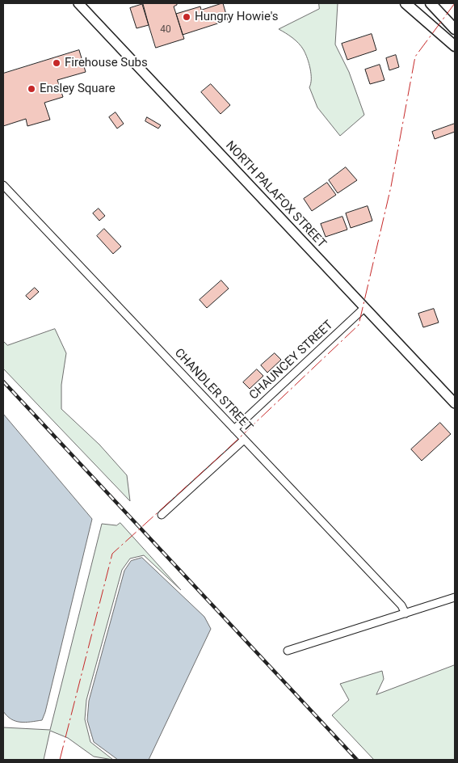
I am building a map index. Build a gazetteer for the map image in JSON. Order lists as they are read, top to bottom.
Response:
{
  "streets": {
    "main road": ["NORTH PALAFOX STREET"],
    "street": ["CHAUNCEY STREET", "CHANDLER STREET"]
  },
  "crossings": [
    ["NORTH PALAFOX STREET", "CHAUNCEY STREET"],
    ["CHAUNCEY STREET", "CHANDLER STREET"]
  ],
  "places": ["Hungry Howie's", "Firehouse Subs", "Ensley Square"],
  "house_numbers": ["40"]
}
